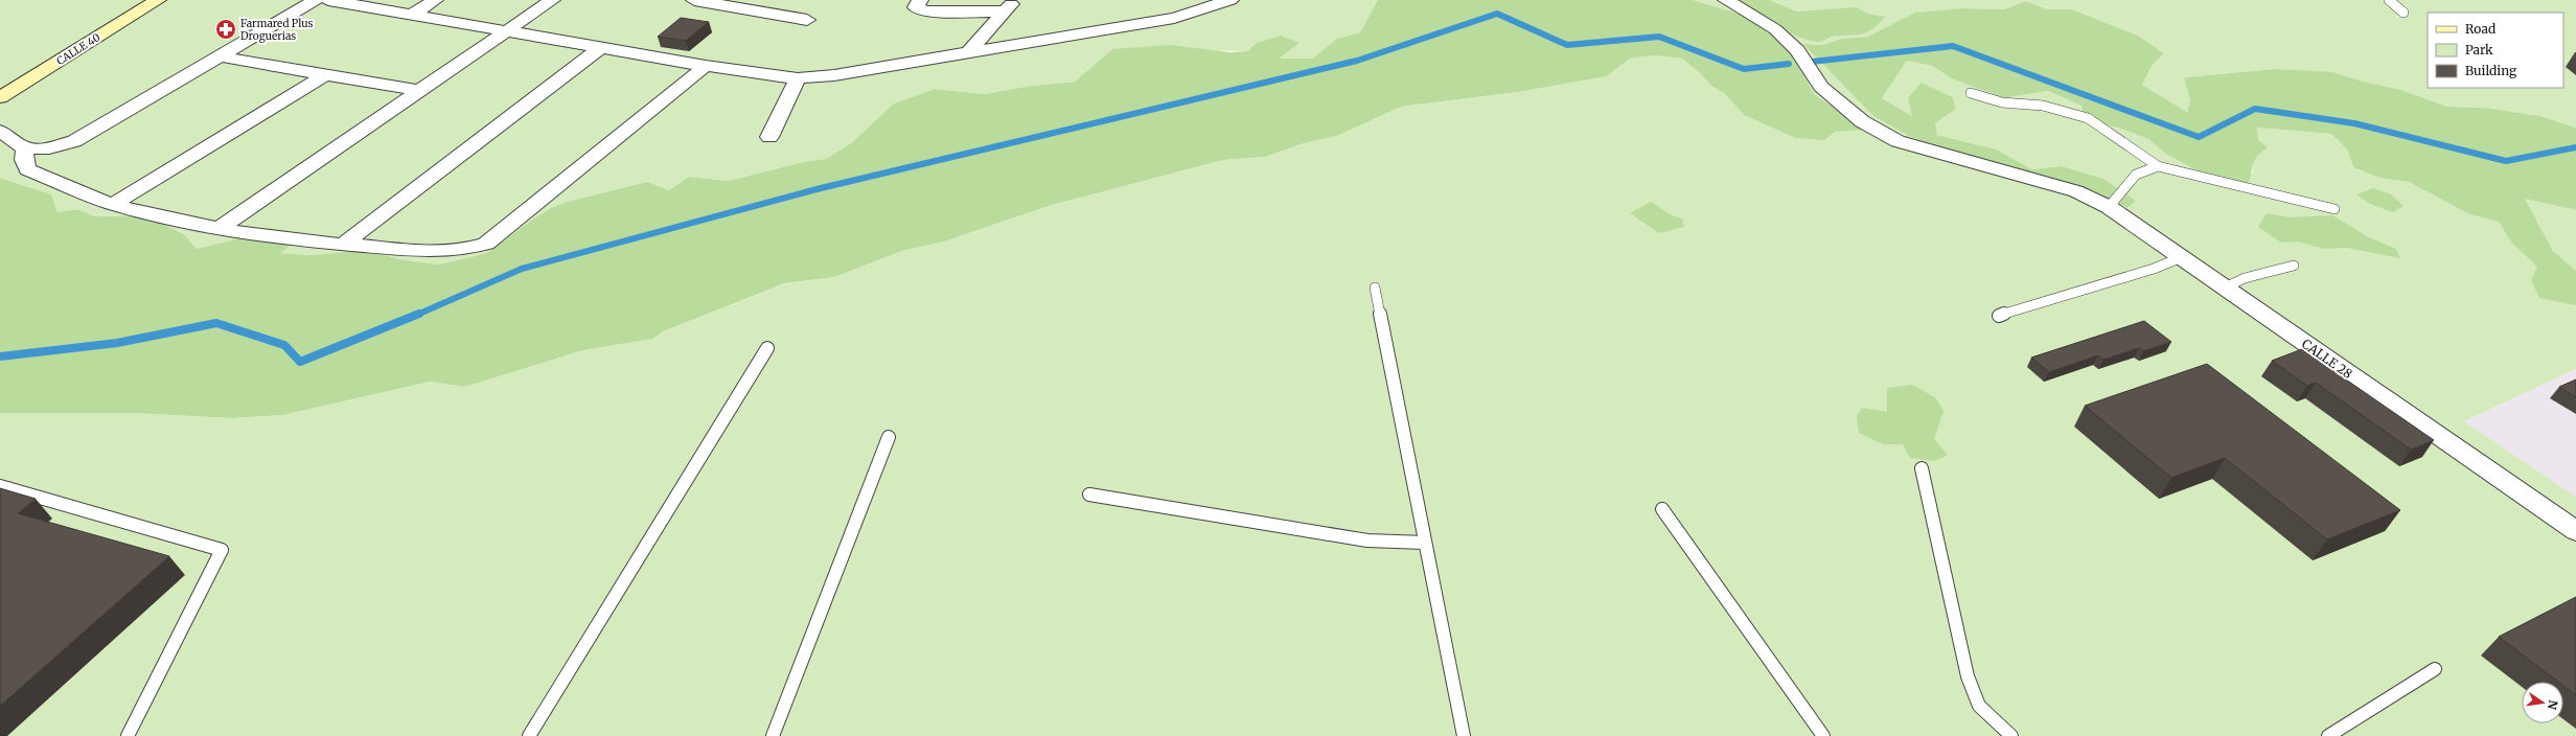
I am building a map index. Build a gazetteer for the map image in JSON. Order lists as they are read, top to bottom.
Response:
{
  "streets": {
    "main road": ["CALLE 40"],
    "street": ["CALLE 28"]
  },
  "places": {
    "pharmacy": ["Farmared Plus Droguerias"]
  },
  "legend": ["Road", "Park", "Building"],
  "north": "right"
}
